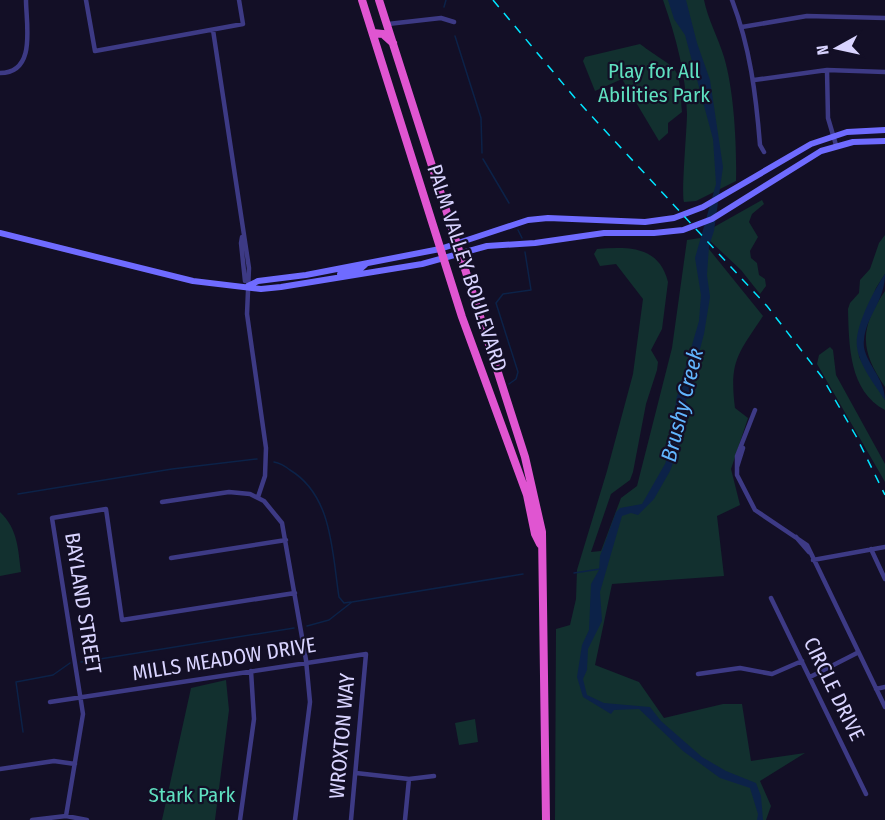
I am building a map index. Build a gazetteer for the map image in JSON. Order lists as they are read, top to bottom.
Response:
{
  "streets": {
    "highway": ["PALM VALLEY BOULEVARD"],
    "street": [
      "BAYLAND STREET",
      "MILLS MEADOW DRIVE",
      "CIRCLE DRIVE",
      "WROXTON WAY"
    ]
  },
  "crossings": [
    ["BAYLAND STREET", "MILLS MEADOW DRIVE"],
    ["MILLS MEADOW DRIVE", "WROXTON WAY"]
  ],
  "water": ["Brushy Creek"],
  "parks": ["Play for All Abilities Park", "Stark Park"],
  "north": "left"
}
